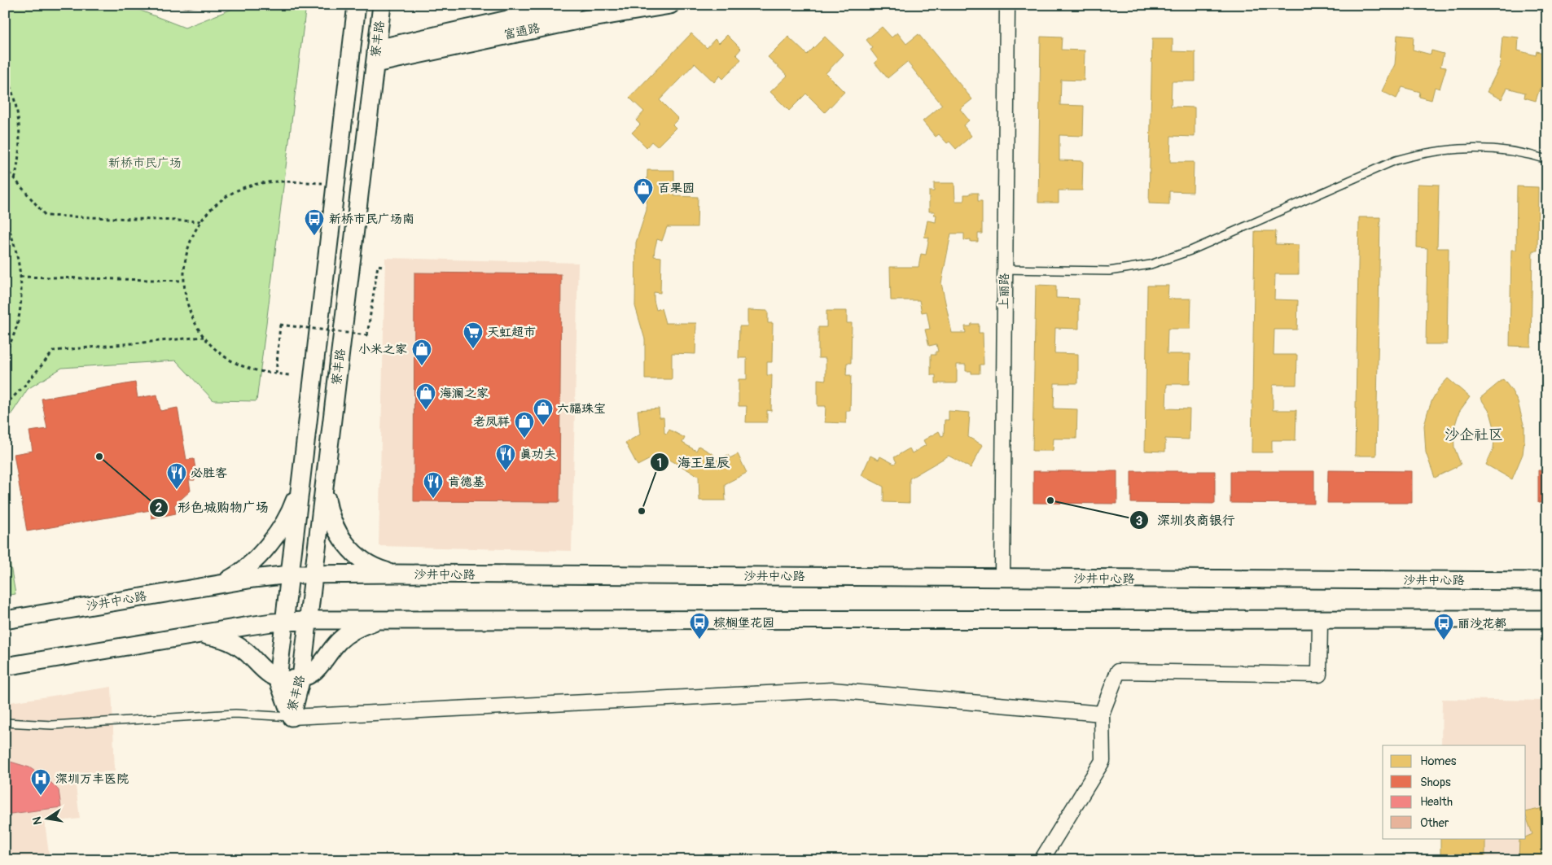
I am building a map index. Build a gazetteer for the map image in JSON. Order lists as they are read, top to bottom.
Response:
{
  "streets": {
    "street": [
      "富通路",
      "寮丰路",
      "上丽路",
      "沙井中心路"
    ]
  },
  "crossings": [
    ["富通路", "寮丰路"],
    ["寮丰路", "沙井中心路"],
    ["上丽路", "沙井中心路"]
  ],
  "districts": ["沙企社区"],
  "parks": ["新桥市民广场"],
  "places": {
    "shop": [
      "百果园",
      "小米之家",
      "海澜之家",
      "六福珠宝",
      "老凤祥"
    ],
    "bus stop": ["新桥市民广场南", "棕榈堡花园", "丽沙花都"],
    "supermarket": ["天虹超市"],
    "other": ["形色城购物广场", "深圳农商银行", "海王星辰"],
    "restaurant": ["真功夫", "必胜客", "肯德基"],
    "hospital": ["深圳万丰医院"]
  },
  "legend": [
    "Homes",
    "Shops",
    "Health",
    "Other"
  ],
  "north": "left"
}
